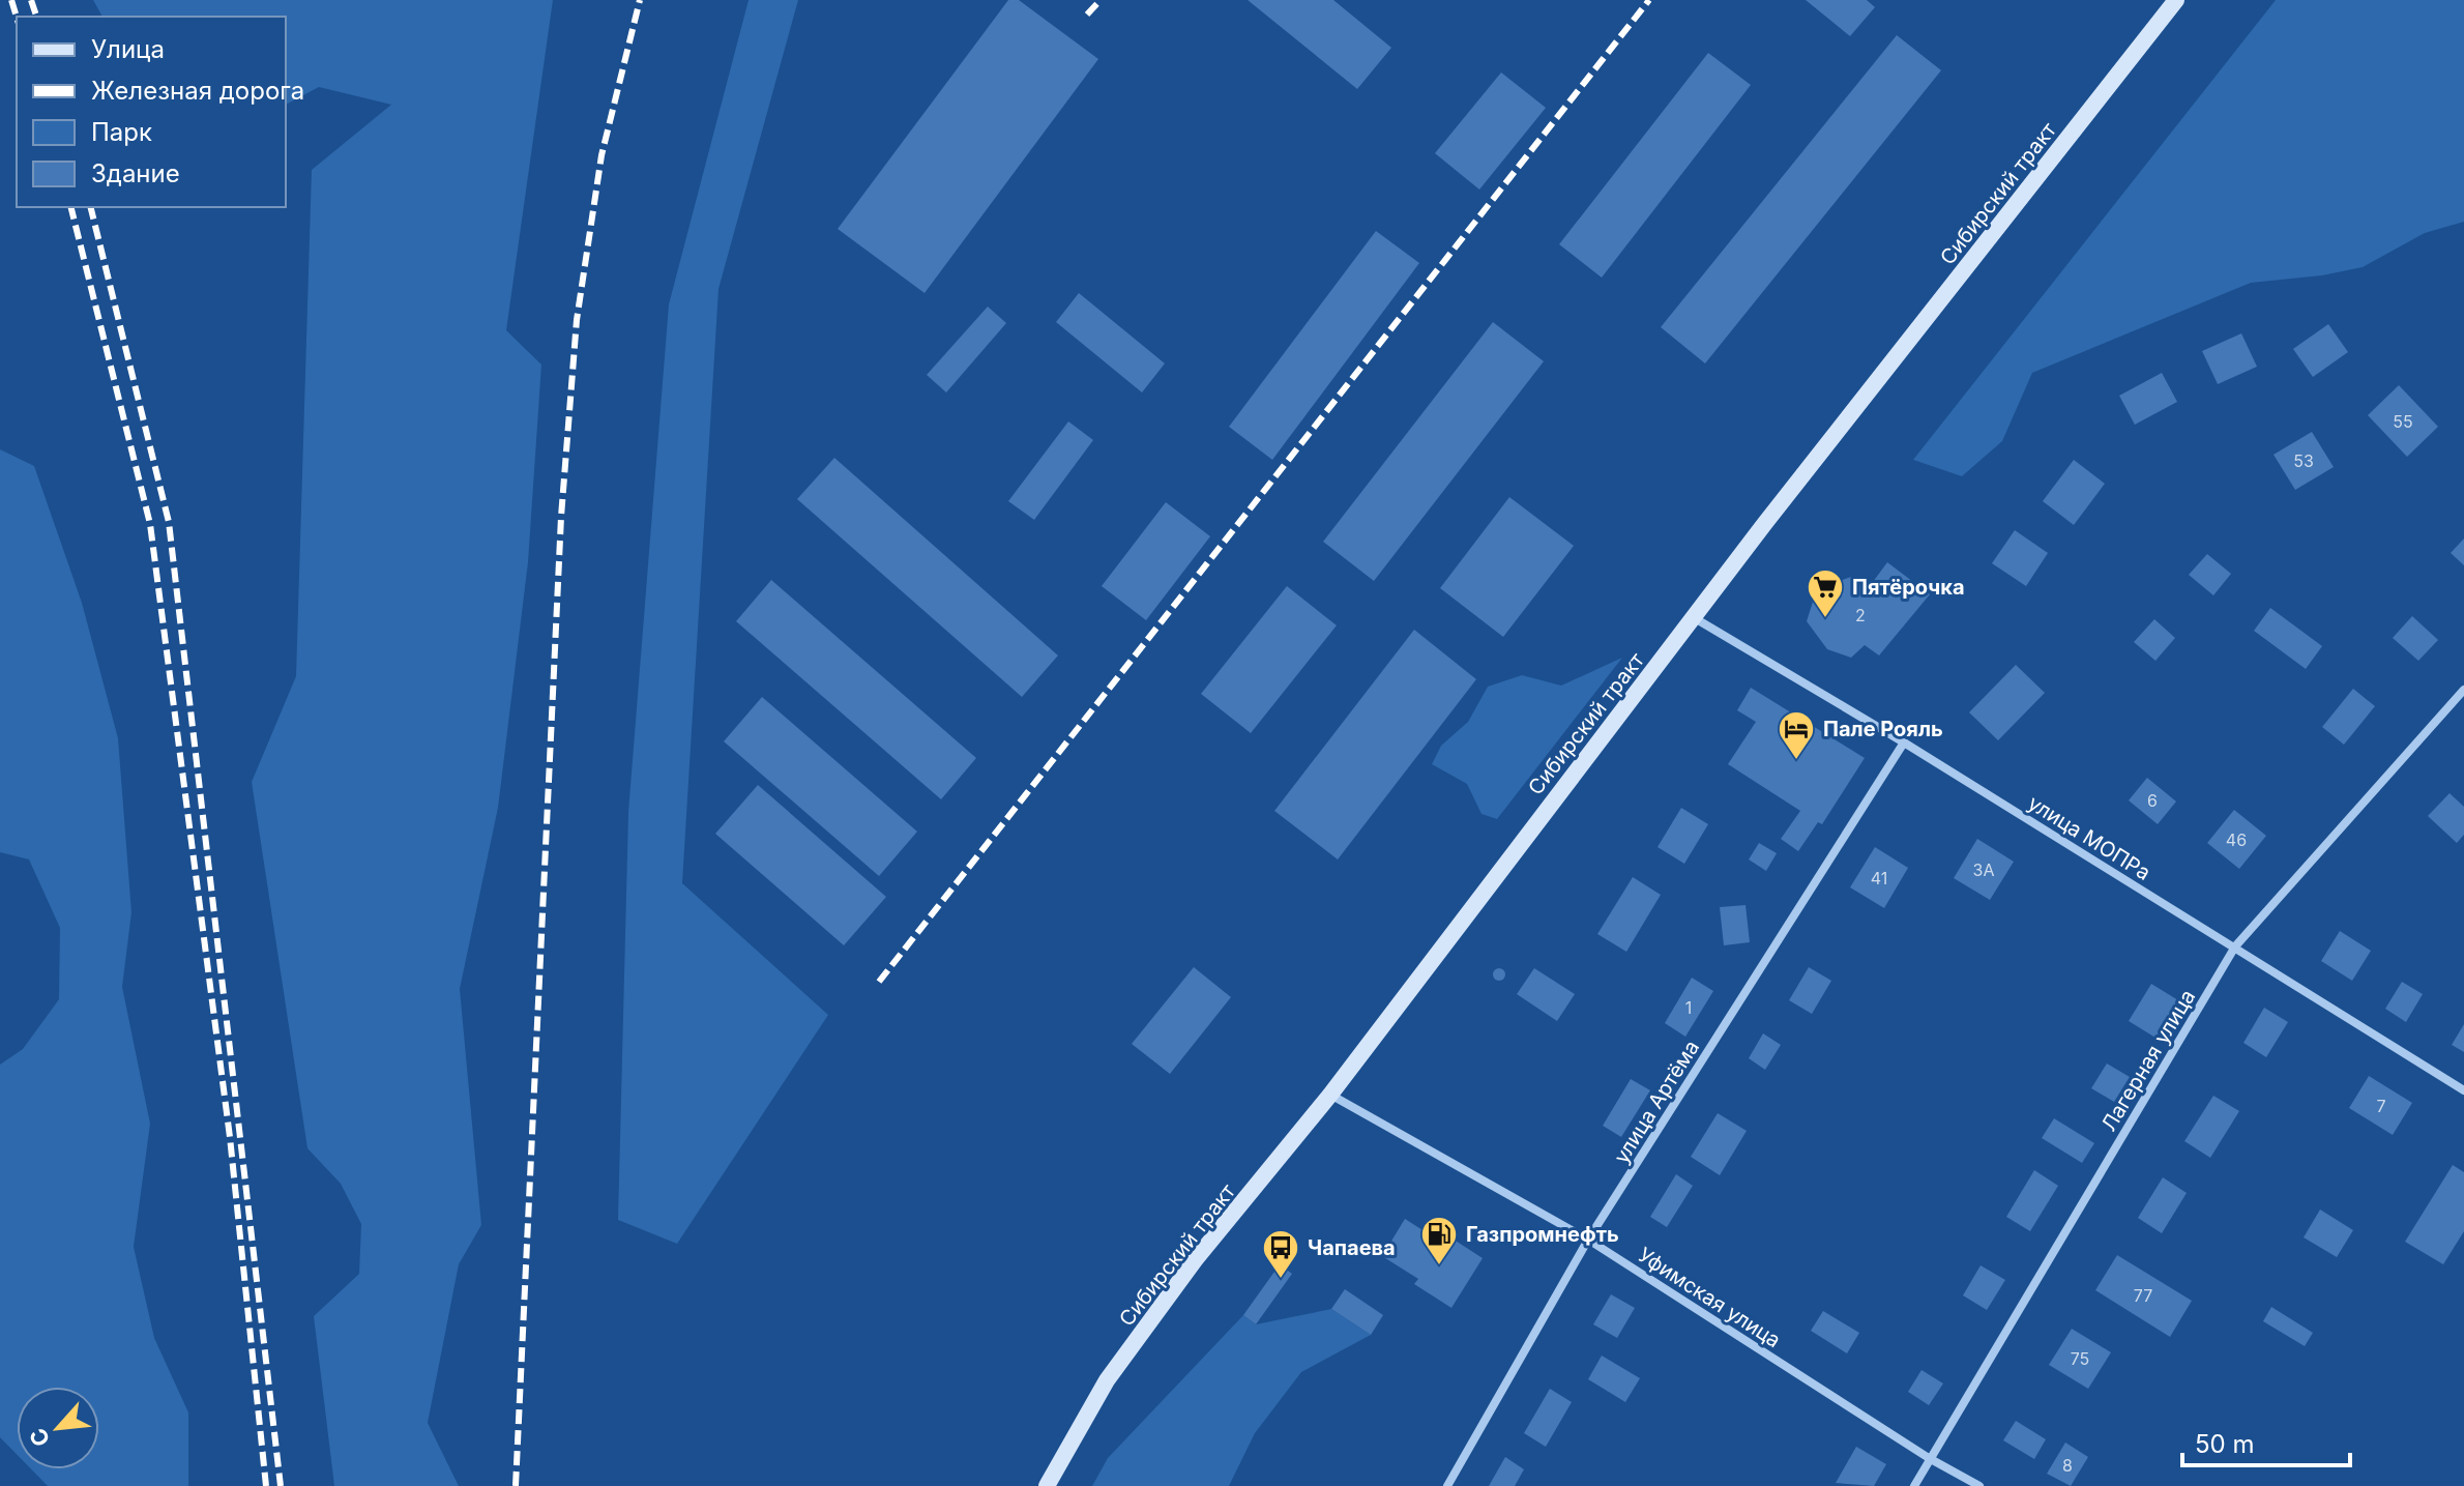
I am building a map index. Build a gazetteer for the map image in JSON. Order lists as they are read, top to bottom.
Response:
{
  "streets": {
    "main road": ["Сибирский тракт"],
    "street": [
      "улица МОПРа",
      "Лагерная улица",
      "улица Артёма",
      "Уфимская улица"
    ]
  },
  "crossings": [
    ["Сибирский тракт", "улица МОПРа"],
    ["Сибирский тракт", "Уфимская улица"],
    ["улица МОПРа", "Лагерная улица"],
    ["улица МОПРа", "улица Артёма"],
    ["Лагерная улица", "Уфимская улица"],
    ["улица Артёма", "Уфимская улица"]
  ],
  "places": {
    "supermarket": ["Пятёрочка"],
    "hotel": ["Пале Рояль"],
    "fuel station": ["Газпромнефть"],
    "bus stop": ["Чапаева"]
  },
  "house_numbers": [
    "55",
    "53",
    "2",
    "6",
    "46",
    "3А",
    "41",
    "1",
    "7",
    "77",
    "75",
    "8"
  ],
  "legend": [
    "Улица",
    "Железная дорога",
    "Парк",
    "Здание"
  ],
  "scale_bar": "50 m",
  "north": "bottom left"
}
